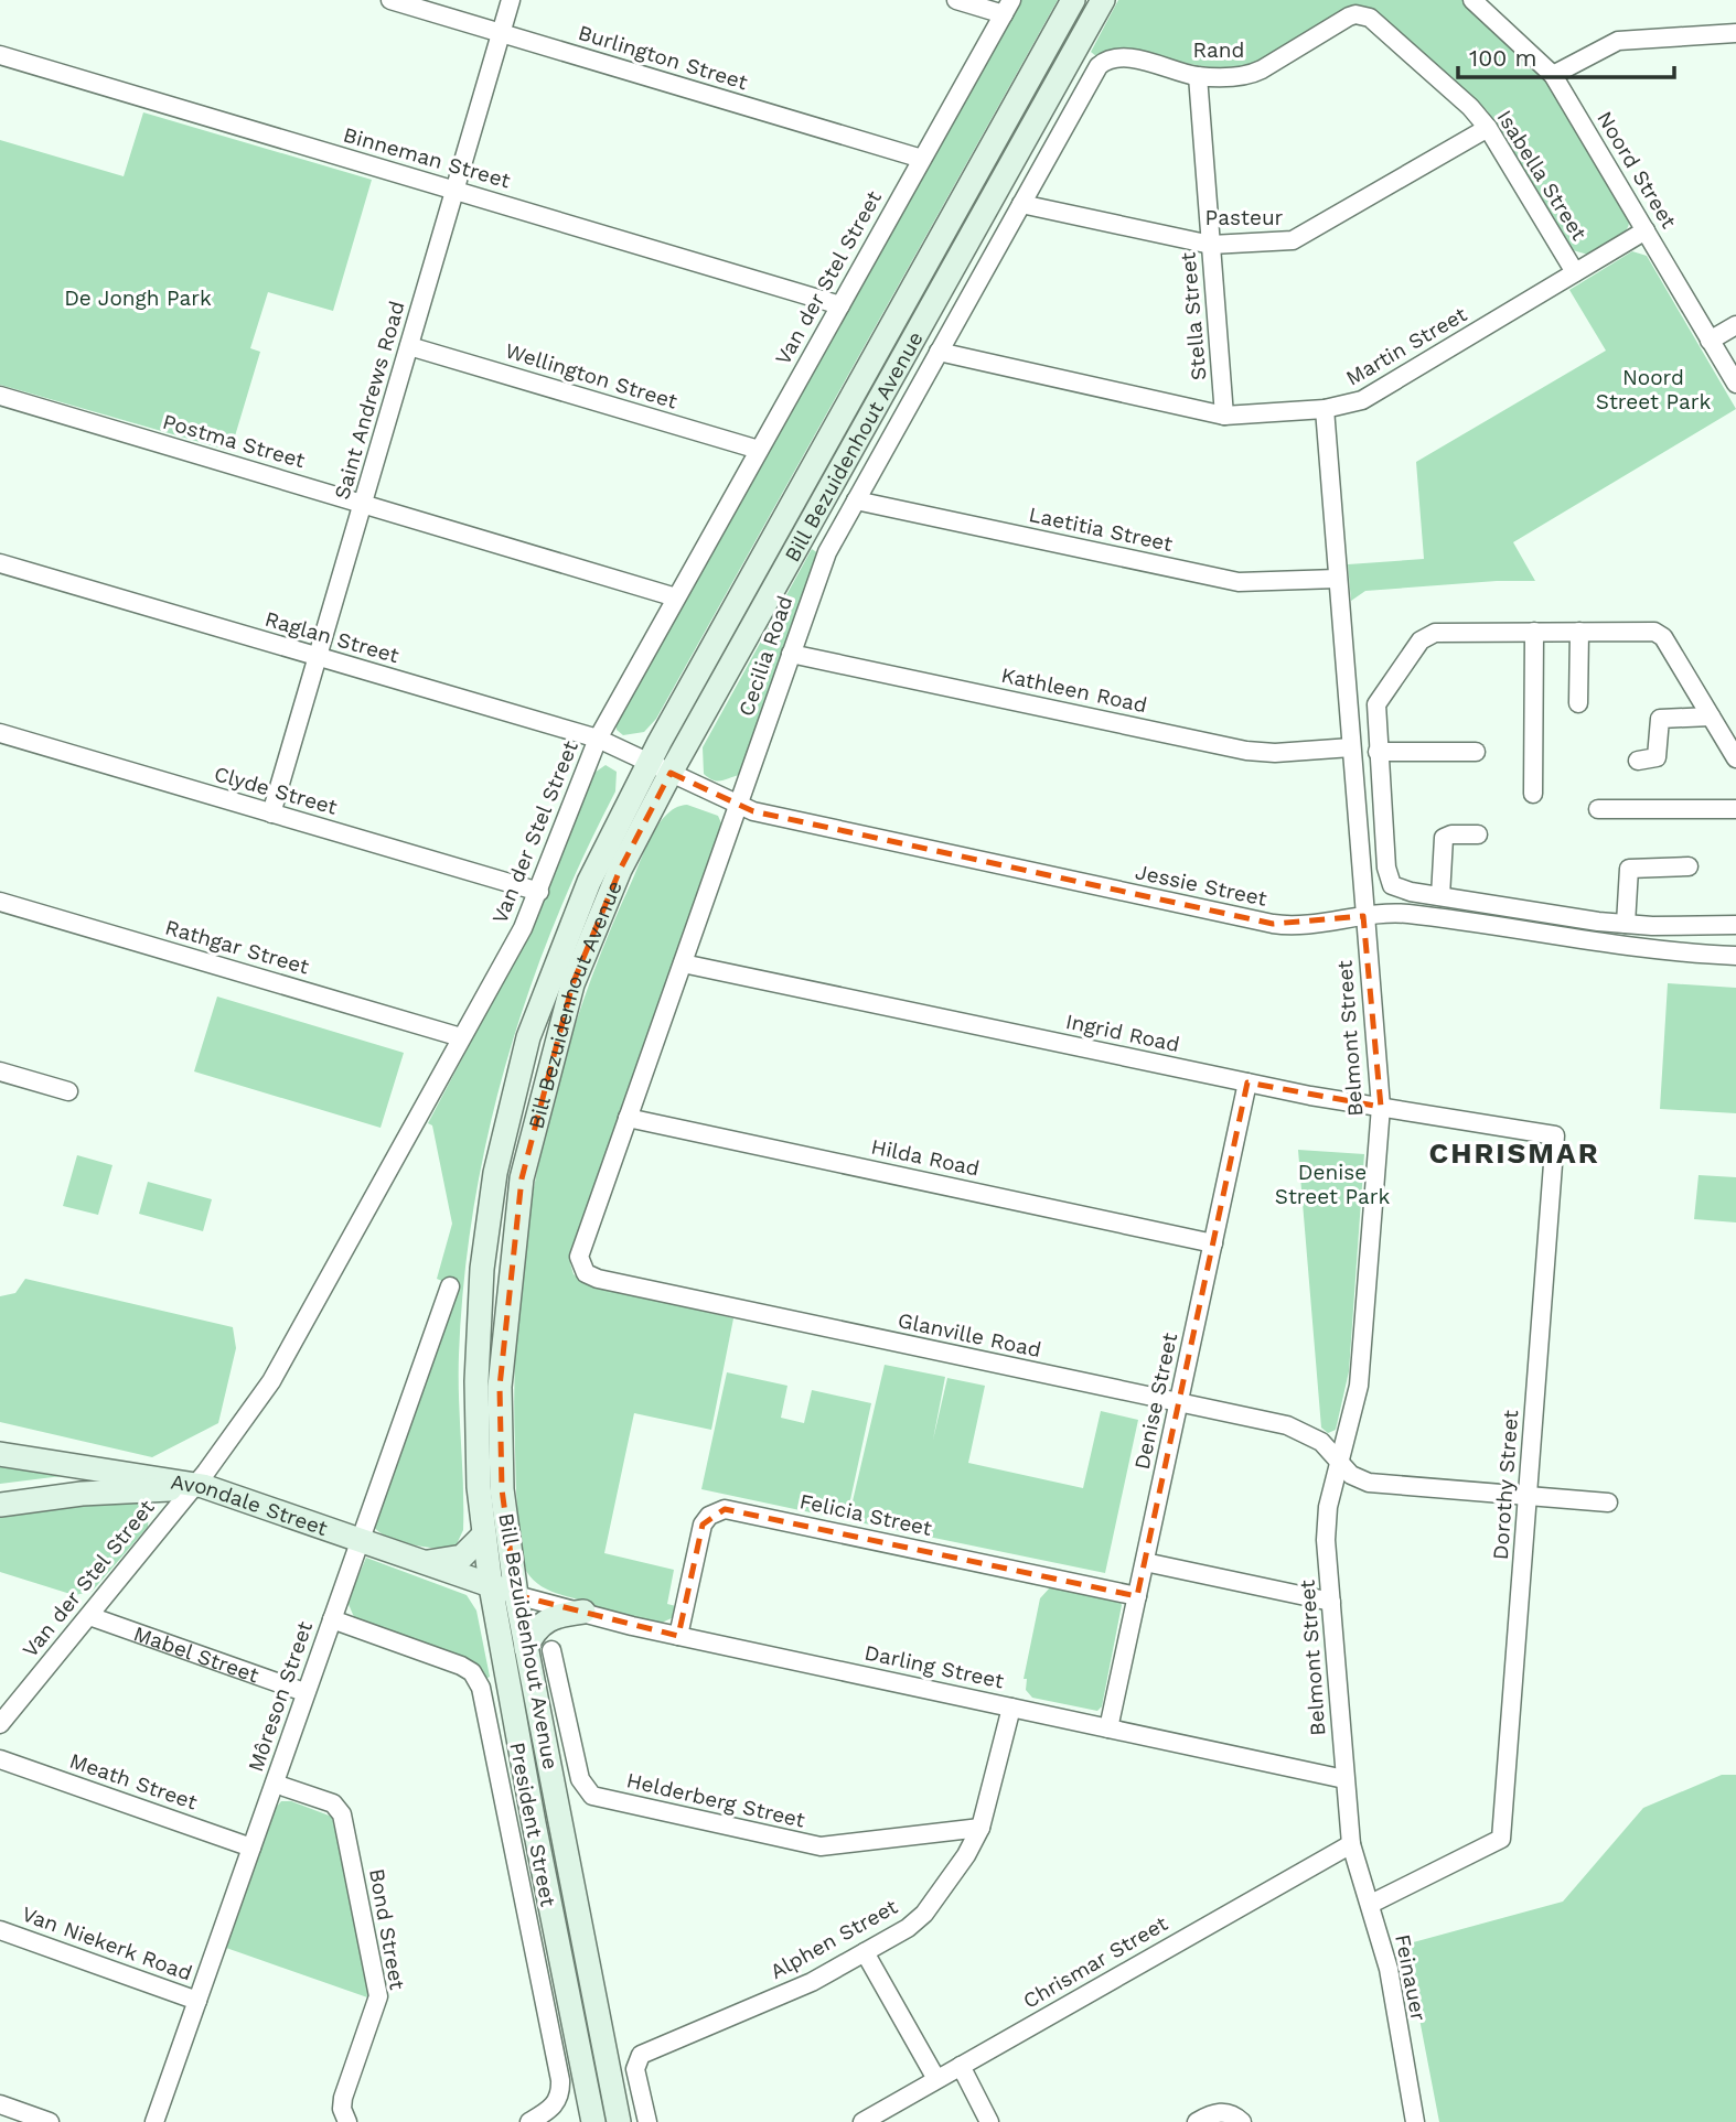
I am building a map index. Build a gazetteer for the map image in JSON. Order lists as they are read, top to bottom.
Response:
{
  "streets": {
    "main road": ["Bill Bezuidenhout Avenue", "Avondale Street"],
    "street": [
      "Rand",
      "Burlington Street",
      "Binneman Street",
      "Noord Street",
      "Isabella Street",
      "Pasteur",
      "Van der Stel Street",
      "Stella Street",
      "Martin Street",
      "Wellington Street",
      "Saint Andrews Road",
      "Postma Street",
      "Laetitia Street",
      "Raglan Street",
      "Cecilia Road",
      "Kathleen Road",
      "Clyde Street",
      "Jessie Street",
      "Rathgar Street",
      "Ingrid Road",
      "Belmont Street",
      "Hilda Road",
      "Glanville Road",
      "Denise Street",
      "Dorothy Street",
      "Felicia Street",
      "Mabel Street",
      "Darling Street",
      "Môreson Street",
      "Meath Street",
      "Helderberg Street",
      "President Street",
      "Bond Street",
      "Alphen Street",
      "Van Niekerk Road",
      "Chrismar Street",
      "Feinauer"
    ]
  },
  "crossings": [
    ["Rand", "Isabella Street"],
    ["Rand", "Stella Street"],
    ["Rand", "Cecilia Road"],
    ["Burlington Street", "Van der Stel Street"],
    ["Burlington Street", "Saint Andrews Road"],
    ["Binneman Street", "Van der Stel Street"],
    ["Binneman Street", "Saint Andrews Road"],
    ["Noord Street", "Martin Street"],
    ["Isabella Street", "Pasteur"],
    ["Isabella Street", "Martin Street"],
    ["Pasteur", "Stella Street"],
    ["Pasteur", "Cecilia Road"],
    ["Van der Stel Street", "Wellington Street"],
    ["Van der Stel Street", "Postma Street"],
    ["Van der Stel Street", "Raglan Street"],
    ["Van der Stel Street", "Clyde Street"],
    ["Van der Stel Street", "Rathgar Street"],
    ["Van der Stel Street", "Avondale Street"],
    ["Van der Stel Street", "Mabel Street"],
    ["Stella Street", "Martin Street"],
    ["Martin Street", "Cecilia Road"],
    ["Martin Street", "Belmont Street"],
    ["Wellington Street", "Saint Andrews Road"],
    ["Saint Andrews Road", "Postma Street"],
    ["Saint Andrews Road", "Raglan Street"],
    ["Saint Andrews Road", "Clyde Street"],
    ["Bill Bezuidenhout Avenue", "Raglan Street"],
    ["Bill Bezuidenhout Avenue", "Jessie Street"],
    ["Bill Bezuidenhout Avenue", "Avondale Street"],
    ["Bill Bezuidenhout Avenue", "Darling Street"],
    ["Laetitia Street", "Cecilia Road"],
    ["Laetitia Street", "Belmont Street"],
    ["Raglan Street", "Jessie Street"],
    ["Cecilia Road", "Kathleen Road"],
    ["Cecilia Road", "Jessie Street"],
    ["Cecilia Road", "Ingrid Road"],
    ["Cecilia Road", "Hilda Road"],
    ["Cecilia Road", "Glanville Road"],
    ["Kathleen Road", "Belmont Street"],
    ["Jessie Street", "Belmont Street"],
    ["Ingrid Road", "Belmont Street"],
    ["Ingrid Road", "Denise Street"],
    ["Ingrid Road", "Dorothy Street"],
    ["Belmont Street", "Glanville Road"],
    ["Belmont Street", "Darling Street"],
    ["Belmont Street", "Chrismar Street"],
    ["Belmont Street", "Feinauer"],
    ["Hilda Road", "Denise Street"],
    ["Glanville Road", "Denise Street"],
    ["Glanville Road", "Dorothy Street"],
    ["Denise Street", "Felicia Street"],
    ["Denise Street", "Darling Street"],
    ["Dorothy Street", "Feinauer"],
    ["Avondale Street", "Darling Street"],
    ["Avondale Street", "Môreson Street"],
    ["Felicia Street", "Darling Street"],
    ["Mabel Street", "Môreson Street"],
    ["Darling Street", "Alphen Street"],
    ["Môreson Street", "Meath Street"],
    ["Môreson Street", "President Street"],
    ["Môreson Street", "Bond Street"],
    ["Môreson Street", "Van Niekerk Road"],
    ["Helderberg Street", "Alphen Street"],
    ["Chrismar Street", "Feinauer"]
  ],
  "districts": ["CHRISMAR"],
  "parks": ["De Jongh Park", "Noord Street Park", "Denise Street Park"],
  "scale_bar": "100 m"
}
